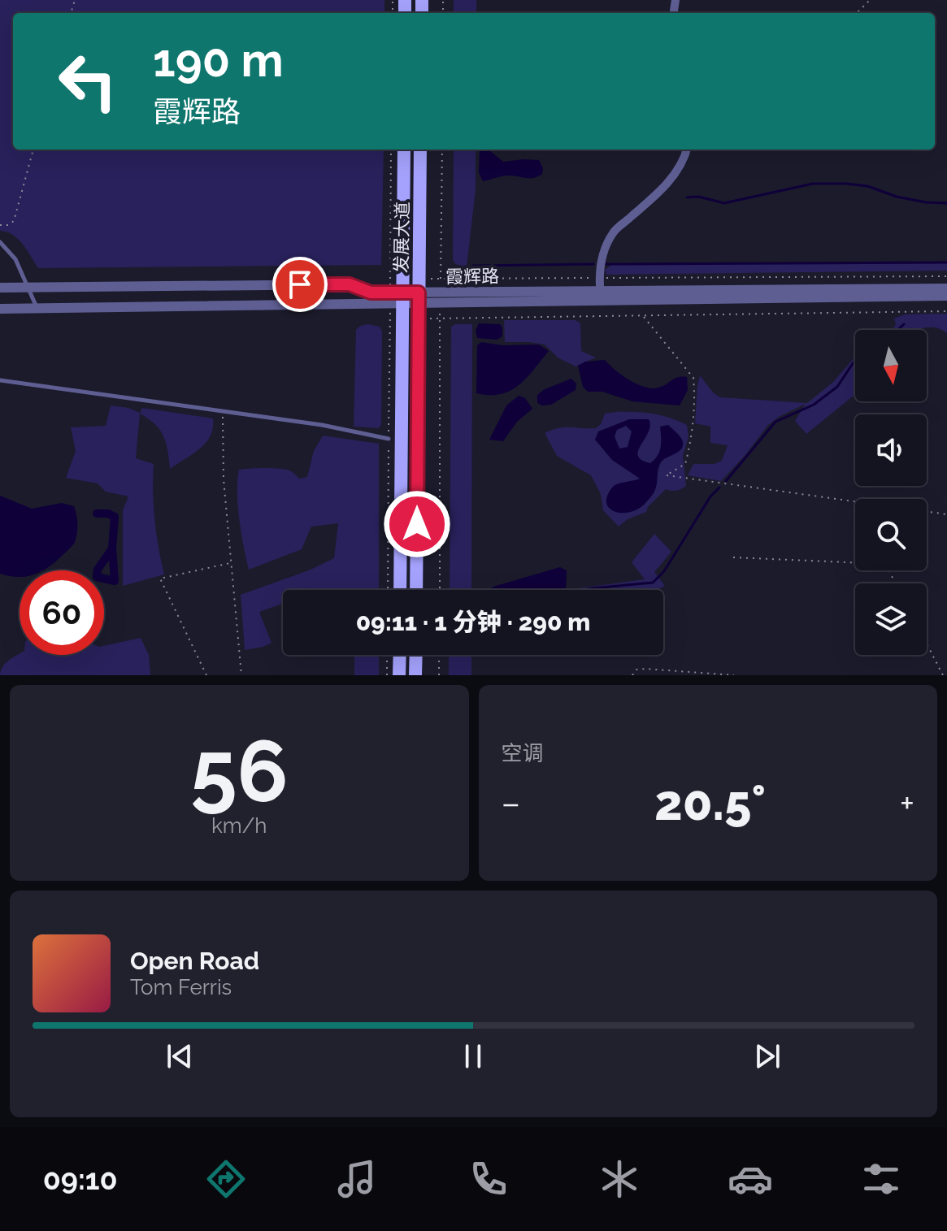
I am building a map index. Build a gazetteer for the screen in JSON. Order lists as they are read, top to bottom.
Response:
{
  "streets": {
    "main road": ["发展大道"],
    "street": ["霞辉路"]
  },
  "crossings": [
    ["发展大道", "霞辉路"]
  ],
  "north": "bottom",
  "page": {
    "turn": ["190 m", "霞辉路"],
    "limit": "60",
    "trip": "09:11 · 1 分钟 · 290 m",
    "tile": [
      ["56", "km/h"],
      "空调"
    ],
    "heat": ["−", "20.5°", "+"],
    "song": ["Open Road", "Tom Ferris"],
    "tabs": "09:10"
  }
}
